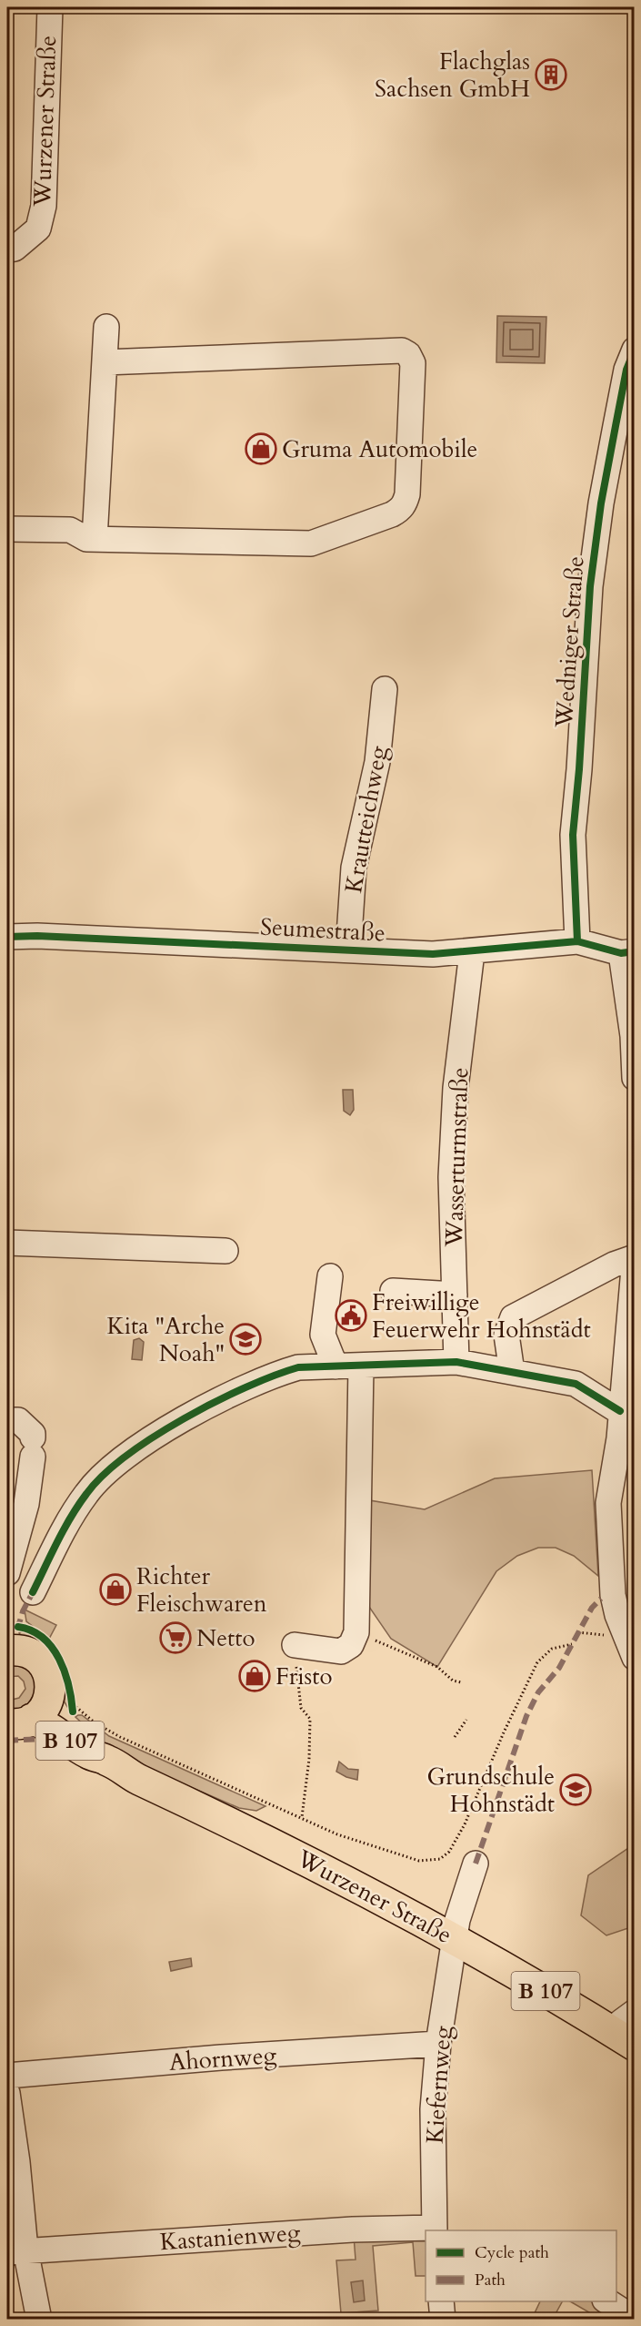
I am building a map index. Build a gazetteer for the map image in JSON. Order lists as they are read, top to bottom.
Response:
{
  "streets": {
    "main road": ["Wurzener Straße", "B 107"],
    "street": [
      "Wedniger Straße",
      "Krautteichweg",
      "Seumestraße",
      "Wasserturmstraße",
      "Ahornweg",
      "Kiefernweg",
      "Kastanienweg"
    ]
  },
  "crossings": [
    ["Wurzener Straße", "B 107"],
    ["Wurzener Straße", "Kiefernweg"],
    ["Wedniger Straße", "Seumestraße"],
    ["Krautteichweg", "Seumestraße"],
    ["Seumestraße", "Wasserturmstraße"],
    ["Ahornweg", "Kiefernweg"],
    ["Kiefernweg", "Kastanienweg"]
  ],
  "places": {
    "building": ["Flachglas Sachsen GmbH"],
    "shop": ["Gruma Automobile", "Richter Fleischwaren", "Fristo"],
    "public building": ["Freiwillige Feuerwehr Hohnstädt"],
    "school or university": ["Kita \"Arche Noah\"", "Grundschule Hohnstädt"],
    "supermarket": ["Netto"]
  },
  "legend": ["Cycle path", "Path"]
}
